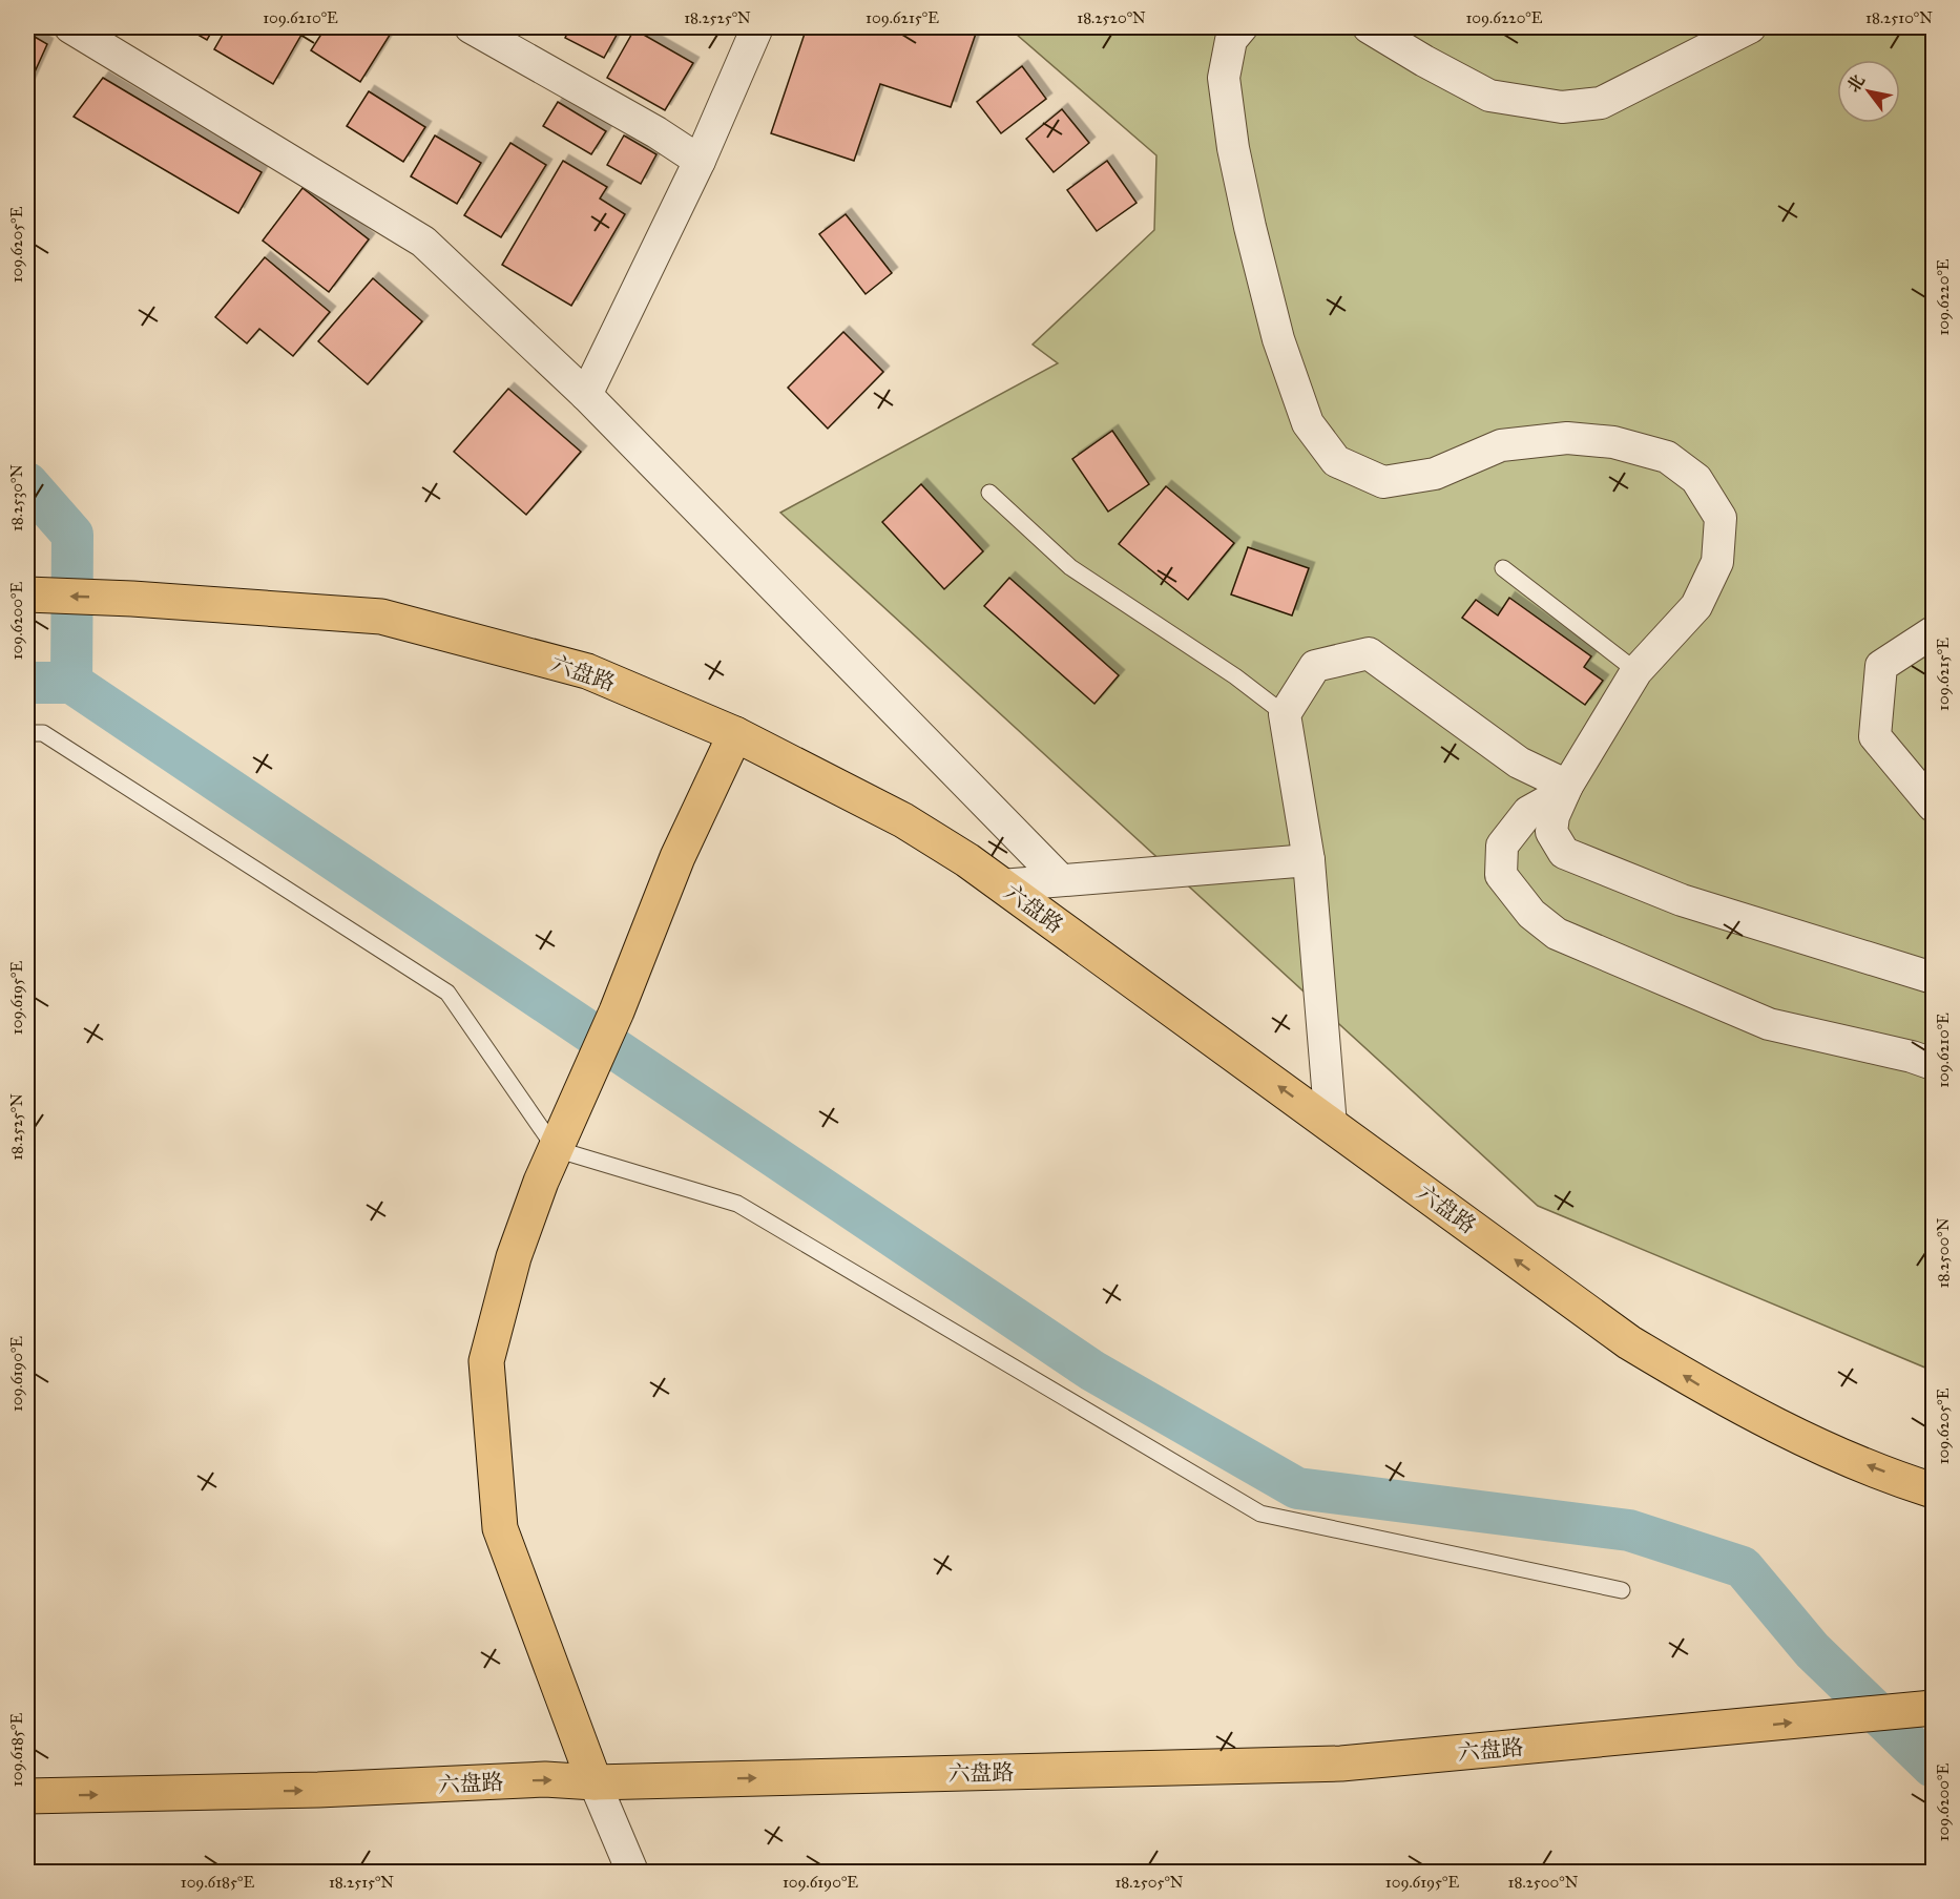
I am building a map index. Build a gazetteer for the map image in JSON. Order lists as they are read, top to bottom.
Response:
{
  "streets": {
    "main road": ["六盘路"]
  },
  "north": "top left",
  "coordinates": [
    "109.6210°E",
    "18.2525°N",
    "109.6215°E",
    "18.2520°N",
    "109.6220°E",
    "18.2510°N",
    "109.6205°E",
    "18.2530°N",
    "109.6200°E",
    "109.6195°E",
    "18.2500°N",
    "109.6190°E",
    "109.6185°E",
    "18.2515°N",
    "18.2505°N"
  ]
}
